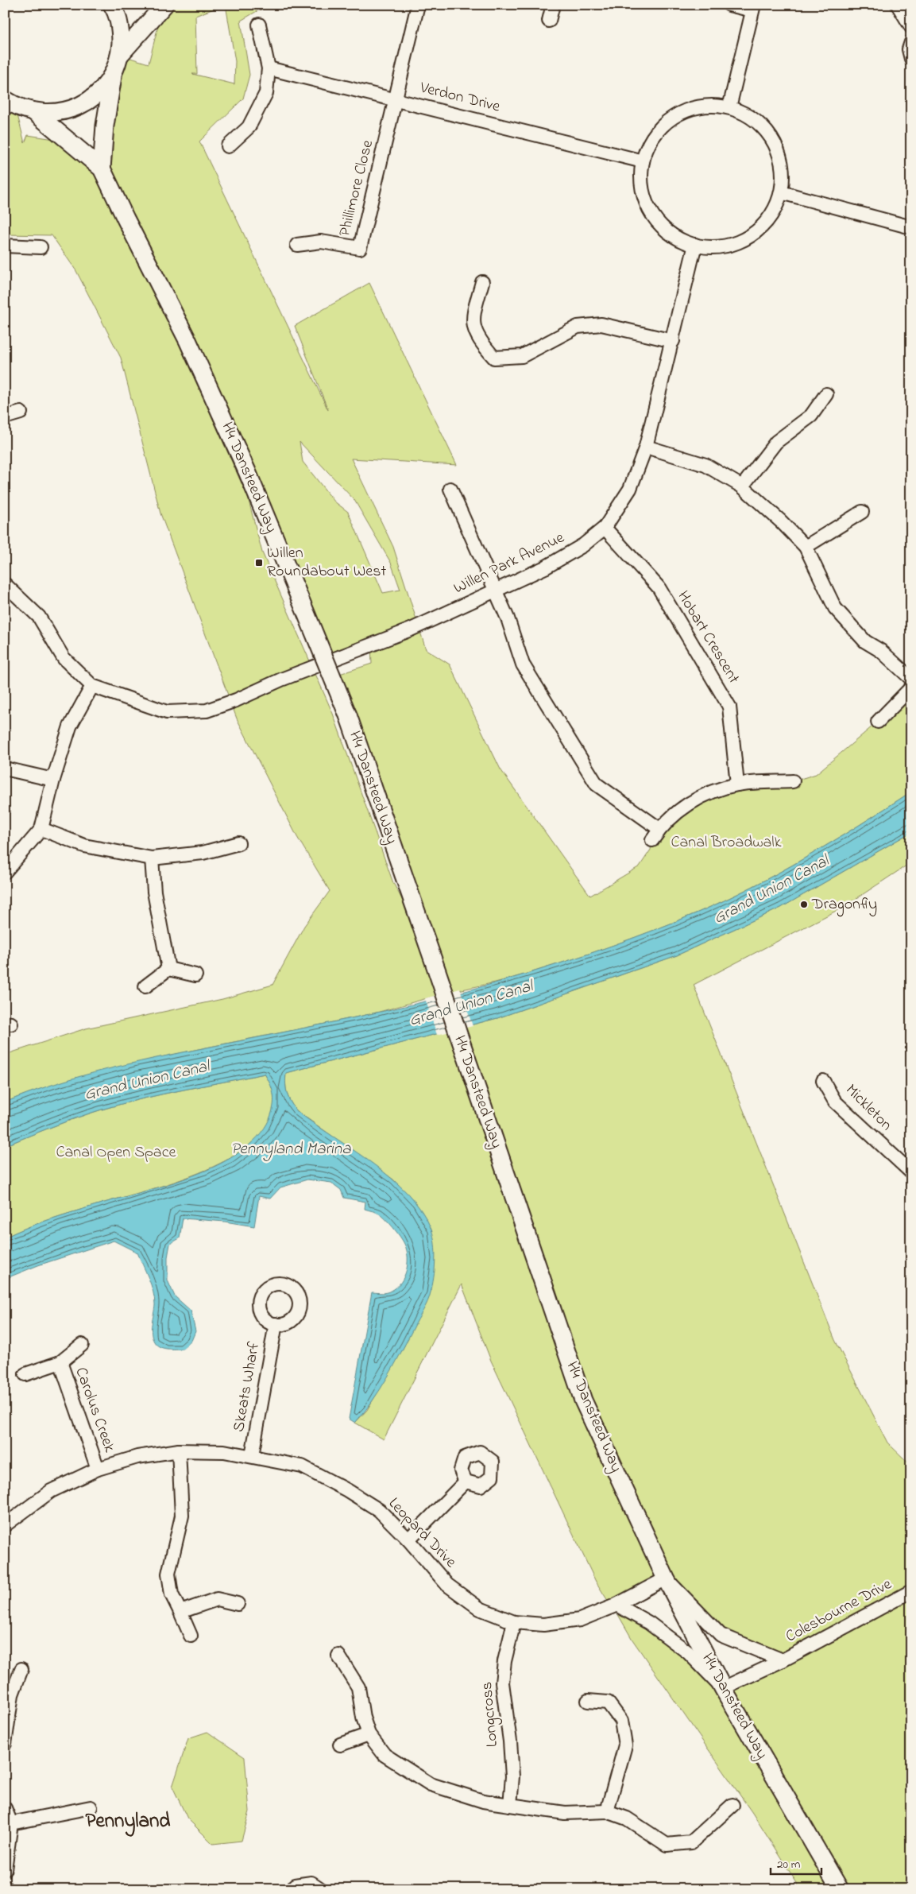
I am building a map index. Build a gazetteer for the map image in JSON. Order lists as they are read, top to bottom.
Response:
{
  "streets": {
    "street": [
      "Verdon Drive",
      "Phillimore Close",
      "H4 Dansteed Way",
      "Willen Park Avenue",
      "Hobart Crescent",
      "Mickleton",
      "Skeats Wharf",
      "Carolus Creek",
      "Leopard Drive",
      "Colesbourne Drive",
      "Longcross"
    ]
  },
  "crossings": [
    ["Verdon Drive", "Phillimore Close"],
    ["Verdon Drive", "Willen Park Avenue"],
    ["H4 Dansteed Way", "Leopard Drive"],
    ["H4 Dansteed Way", "Colesbourne Drive"],
    ["Willen Park Avenue", "Hobart Crescent"],
    ["Skeats Wharf", "Leopard Drive"],
    ["Carolus Creek", "Leopard Drive"],
    ["Leopard Drive", "Colesbourne Drive"],
    ["Leopard Drive", "Longcross"]
  ],
  "districts": ["Pennyland"],
  "water": ["Grand Union Canal", "Pennyland Marina"],
  "parks": ["Canal Broadwalk", "Canal Open Space"],
  "places": {
    "transit": ["Willen Roundabout West"],
    "other": ["Dragonfly"]
  },
  "scale_bar": "20 m"
}
